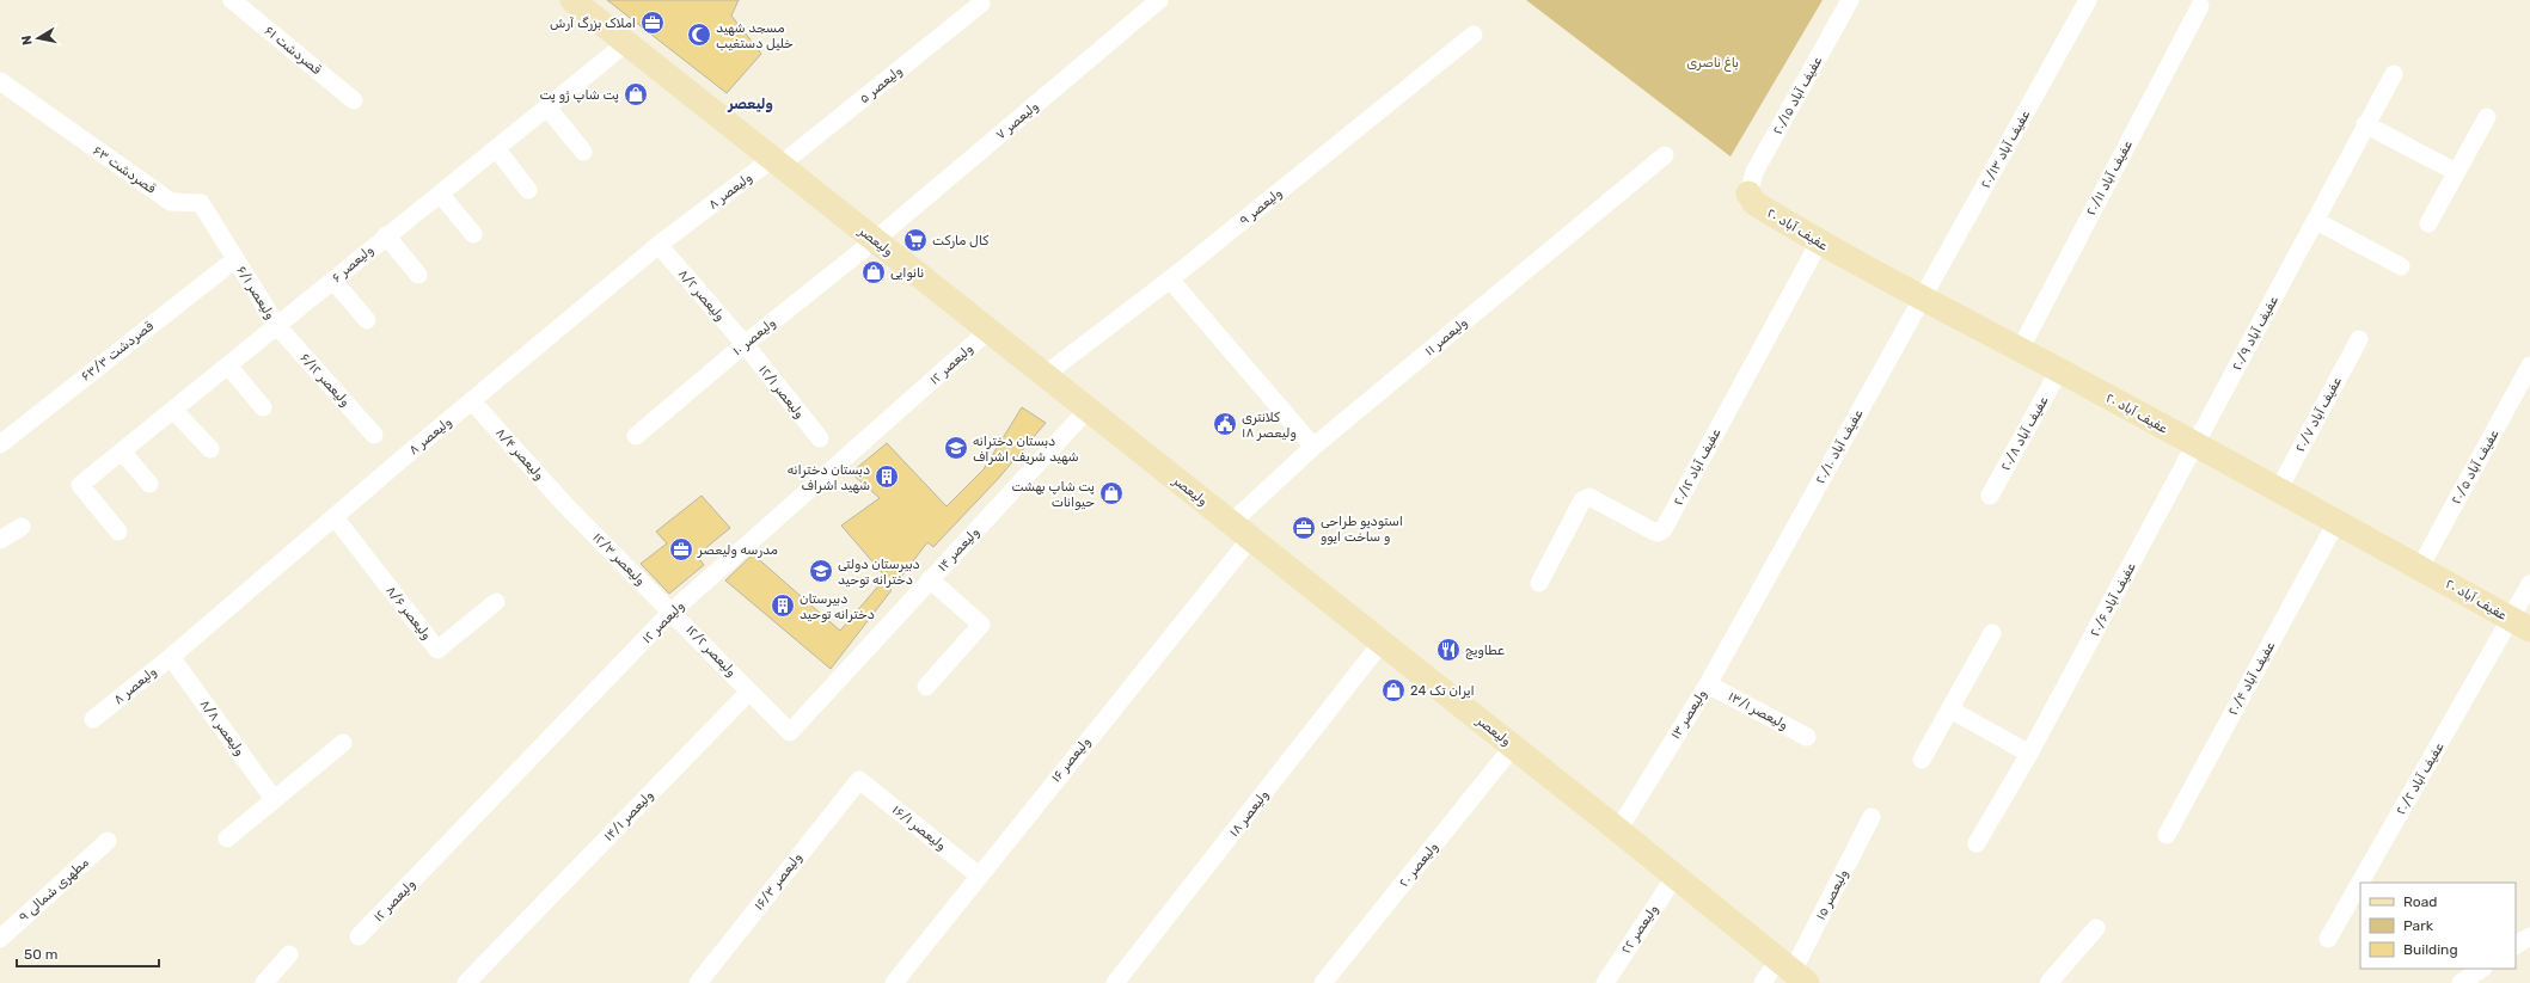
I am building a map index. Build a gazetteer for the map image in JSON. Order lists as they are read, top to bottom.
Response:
{
  "streets": {
    "main road": ["عفیف آباد ۲۰", "ولیعصر"],
    "street": [
      "۶۱ قصردشت",
      "۵ ولیعصر",
      "عفیف آباد ۲۰/۱۵",
      "۷ ولیعصر",
      "عفیف آباد ۲۰/۱۳",
      "۶۳ قصردشت",
      "عفیف آباد ۲۰/۱۱",
      "۸ ولیعصر",
      "۹ ولیعصر",
      "۶ ولیعصر",
      "۶/۱ ولیعصر",
      "۸/۲ ولیعصر",
      "عفیف آباد ۲۰/۹",
      "۱۰ ولیعصر",
      "۱۱ ولیعصر",
      "۶۳/۳ قصردشت",
      "۱۲ ولیعصر",
      "۶/۱۲ ولیعصر",
      "۱۲/۱ ولیعصر",
      "عفیف آباد ۲۰/۷",
      "عفیف آباد ۲۰/۸",
      "عفیف آباد ۲۰/۱۰",
      "۸/۴ ولیعصر",
      "عفیف آباد ۲۰/۱۲",
      "عفیف آباد ۲۰/۵",
      "۱۴ ولیعصر",
      "۱۲/۳ ولیعصر",
      "عفیف آباد ۲۰/۶",
      "۸/۶ ولیعصر",
      "۱۲/۲ ولیعصر",
      "عفیف آباد ۲۰/۴",
      "۱۳/۱ ولیعصر",
      "۱۳ ولیعصر",
      "۸/۸ ولیعصر",
      "۱۶ ولیعصر",
      "عفیف آباد ۲۰/۲",
      "۱۸ ولیعصر",
      "۱۴/۱ ولیعصر",
      "۱۶/۱ ولیعصر",
      "۲۰ ولیعصر",
      "۱۶/۳ ولیعصر",
      "۹ مطهری شمالی",
      "۱۵ ولیعصر",
      "۲۲ ولیعصر"
    ]
  },
  "crossings": [
    ["۵ ولیعصر", "۸ ولیعصر"],
    ["۵ ولیعصر", "ولیعصر"],
    ["عفیف آباد ۲۰/۱۵", "عفیف آباد ۲۰"],
    ["۷ ولیعصر", "ولیعصر"],
    ["۷ ولیعصر", "۱۰ ولیعصر"],
    ["عفیف آباد ۲۰/۱۳", "عفیف آباد ۲۰"],
    ["عفیف آباد ۲۰/۱۳", "عفیف آباد ۲۰/۱۰"],
    ["۶۳ قصردشت", "۶/۱ ولیعصر"],
    ["۶۳ قصردشت", "۶۳/۳ قصردشت"],
    ["عفیف آباد ۲۰/۱۱", "عفیف آباد ۲۰"],
    ["۸ ولیعصر", "ولیعصر"],
    ["۸ ولیعصر", "۸/۲ ولیعصر"],
    ["۸ ولیعصر", "۸/۴ ولیعصر"],
    ["۸ ولیعصر", "۸/۶ ولیعصر"],
    ["۸ ولیعصر", "۸/۸ ولیعصر"],
    ["۹ ولیعصر", "ولیعصر"],
    ["عفیف آباد ۲۰", "عفیف آباد ۲۰/۹"],
    ["عفیف آباد ۲۰", "عفیف آباد ۲۰/۷"],
    ["عفیف آباد ۲۰", "عفیف آباد ۲۰/۸"],
    ["عفیف آباد ۲۰", "عفیف آباد ۲۰/۱۰"],
    ["عفیف آباد ۲۰", "عفیف آباد ۲۰/۱۲"],
    ["عفیف آباد ۲۰", "عفیف آباد ۲۰/۵"],
    ["عفیف آباد ۲۰", "عفیف آباد ۲۰/۶"],
    ["عفیف آباد ۲۰", "عفیف آباد ۲۰/۴"],
    ["عفیف آباد ۲۰", "عفیف آباد ۲۰/۲"],
    ["ولیعصر", "۶ ولیعصر"],
    ["ولیعصر", "۱۰ ولیعصر"],
    ["ولیعصر", "۱۱ ولیعصر"],
    ["ولیعصر", "۱۲ ولیعصر"],
    ["ولیعصر", "۱۴ ولیعصر"],
    ["ولیعصر", "۱۳ ولیعصر"],
    ["ولیعصر", "۱۶ ولیعصر"],
    ["ولیعصر", "۱۸ ولیعصر"],
    ["ولیعصر", "۲۰ ولیعصر"],
    ["ولیعصر", "۱۵ ولیعصر"],
    ["ولیعصر", "۲۲ ولیعصر"],
    ["۶ ولیعصر", "۶/۱ ولیعصر"],
    ["۶ ولیعصر", "۶/۱۲ ولیعصر"],
    ["۶/۱ ولیعصر", "۶۳/۳ قصردشت"],
    ["۶/۱ ولیعصر", "۶/۱۲ ولیعصر"],
    ["۸/۲ ولیعصر", "۱۰ ولیعصر"],
    ["۸/۲ ولیعصر", "۱۲/۱ ولیعصر"],
    ["عفیف آباد ۲۰/۹", "عفیف آباد ۲۰/۶"],
    ["۱۰ ولیعصر", "۱۲/۱ ولیعصر"],
    ["۱۲ ولیعصر", "۱۲/۳ ولیعصر"],
    ["۱۲ ولیعصر", "۱۲/۲ ولیعصر"],
    ["عفیف آباد ۲۰/۱۰", "۱۳ ولیعصر"],
    ["۸/۴ ولیعصر", "۱۲/۳ ولیعصر"],
    ["۱۴ ولیعصر", "۱۲/۲ ولیعصر"],
    ["۱۴ ولیعصر", "۱۴/۱ ولیعصر"],
    ["۱۲/۳ ولیعصر", "۱۲/۲ ولیعصر"],
    ["۱۲/۲ ولیعصر", "۱۴/۱ ولیعصر"],
    ["۱۳/۱ ولیعصر", "۱۳ ولیعصر"],
    ["۱۶ ولیعصر", "۱۶/۱ ولیعصر"],
    ["۱۶/۱ ولیعصر", "۱۶/۳ ولیعصر"]
  ],
  "districts": ["ولیعصر"],
  "parks": ["باغ ناصری"],
  "places": {
    "office": ["املاک بزرگ آرش", "استودیو طراحی و ساخت ایوو", "مدرسه ولیعصر"],
    "mosque": ["مسجد شهید خلیل دستغیب"],
    "shop": [
      "پت شاپ ژو پت",
      "نانوایی",
      "پت شاپ بهشت حیوانات",
      "ایران تک 24"
    ],
    "supermarket": ["کال مارکت"],
    "public building": ["کلانتری ۱۸ ولیعصر"],
    "school or university": ["دبستان دخترانه شهید شریف اشراف", "دبیرستان دولتی دخترانه توحید"],
    "building": ["دبستان دخترانه شهید اشراف", "دبیرستان دخترانه توحید"],
    "restaurant": ["عطاویچ"]
  },
  "legend": ["Road", "Park", "Building"],
  "scale_bar": "50 m",
  "north": "left"
}
